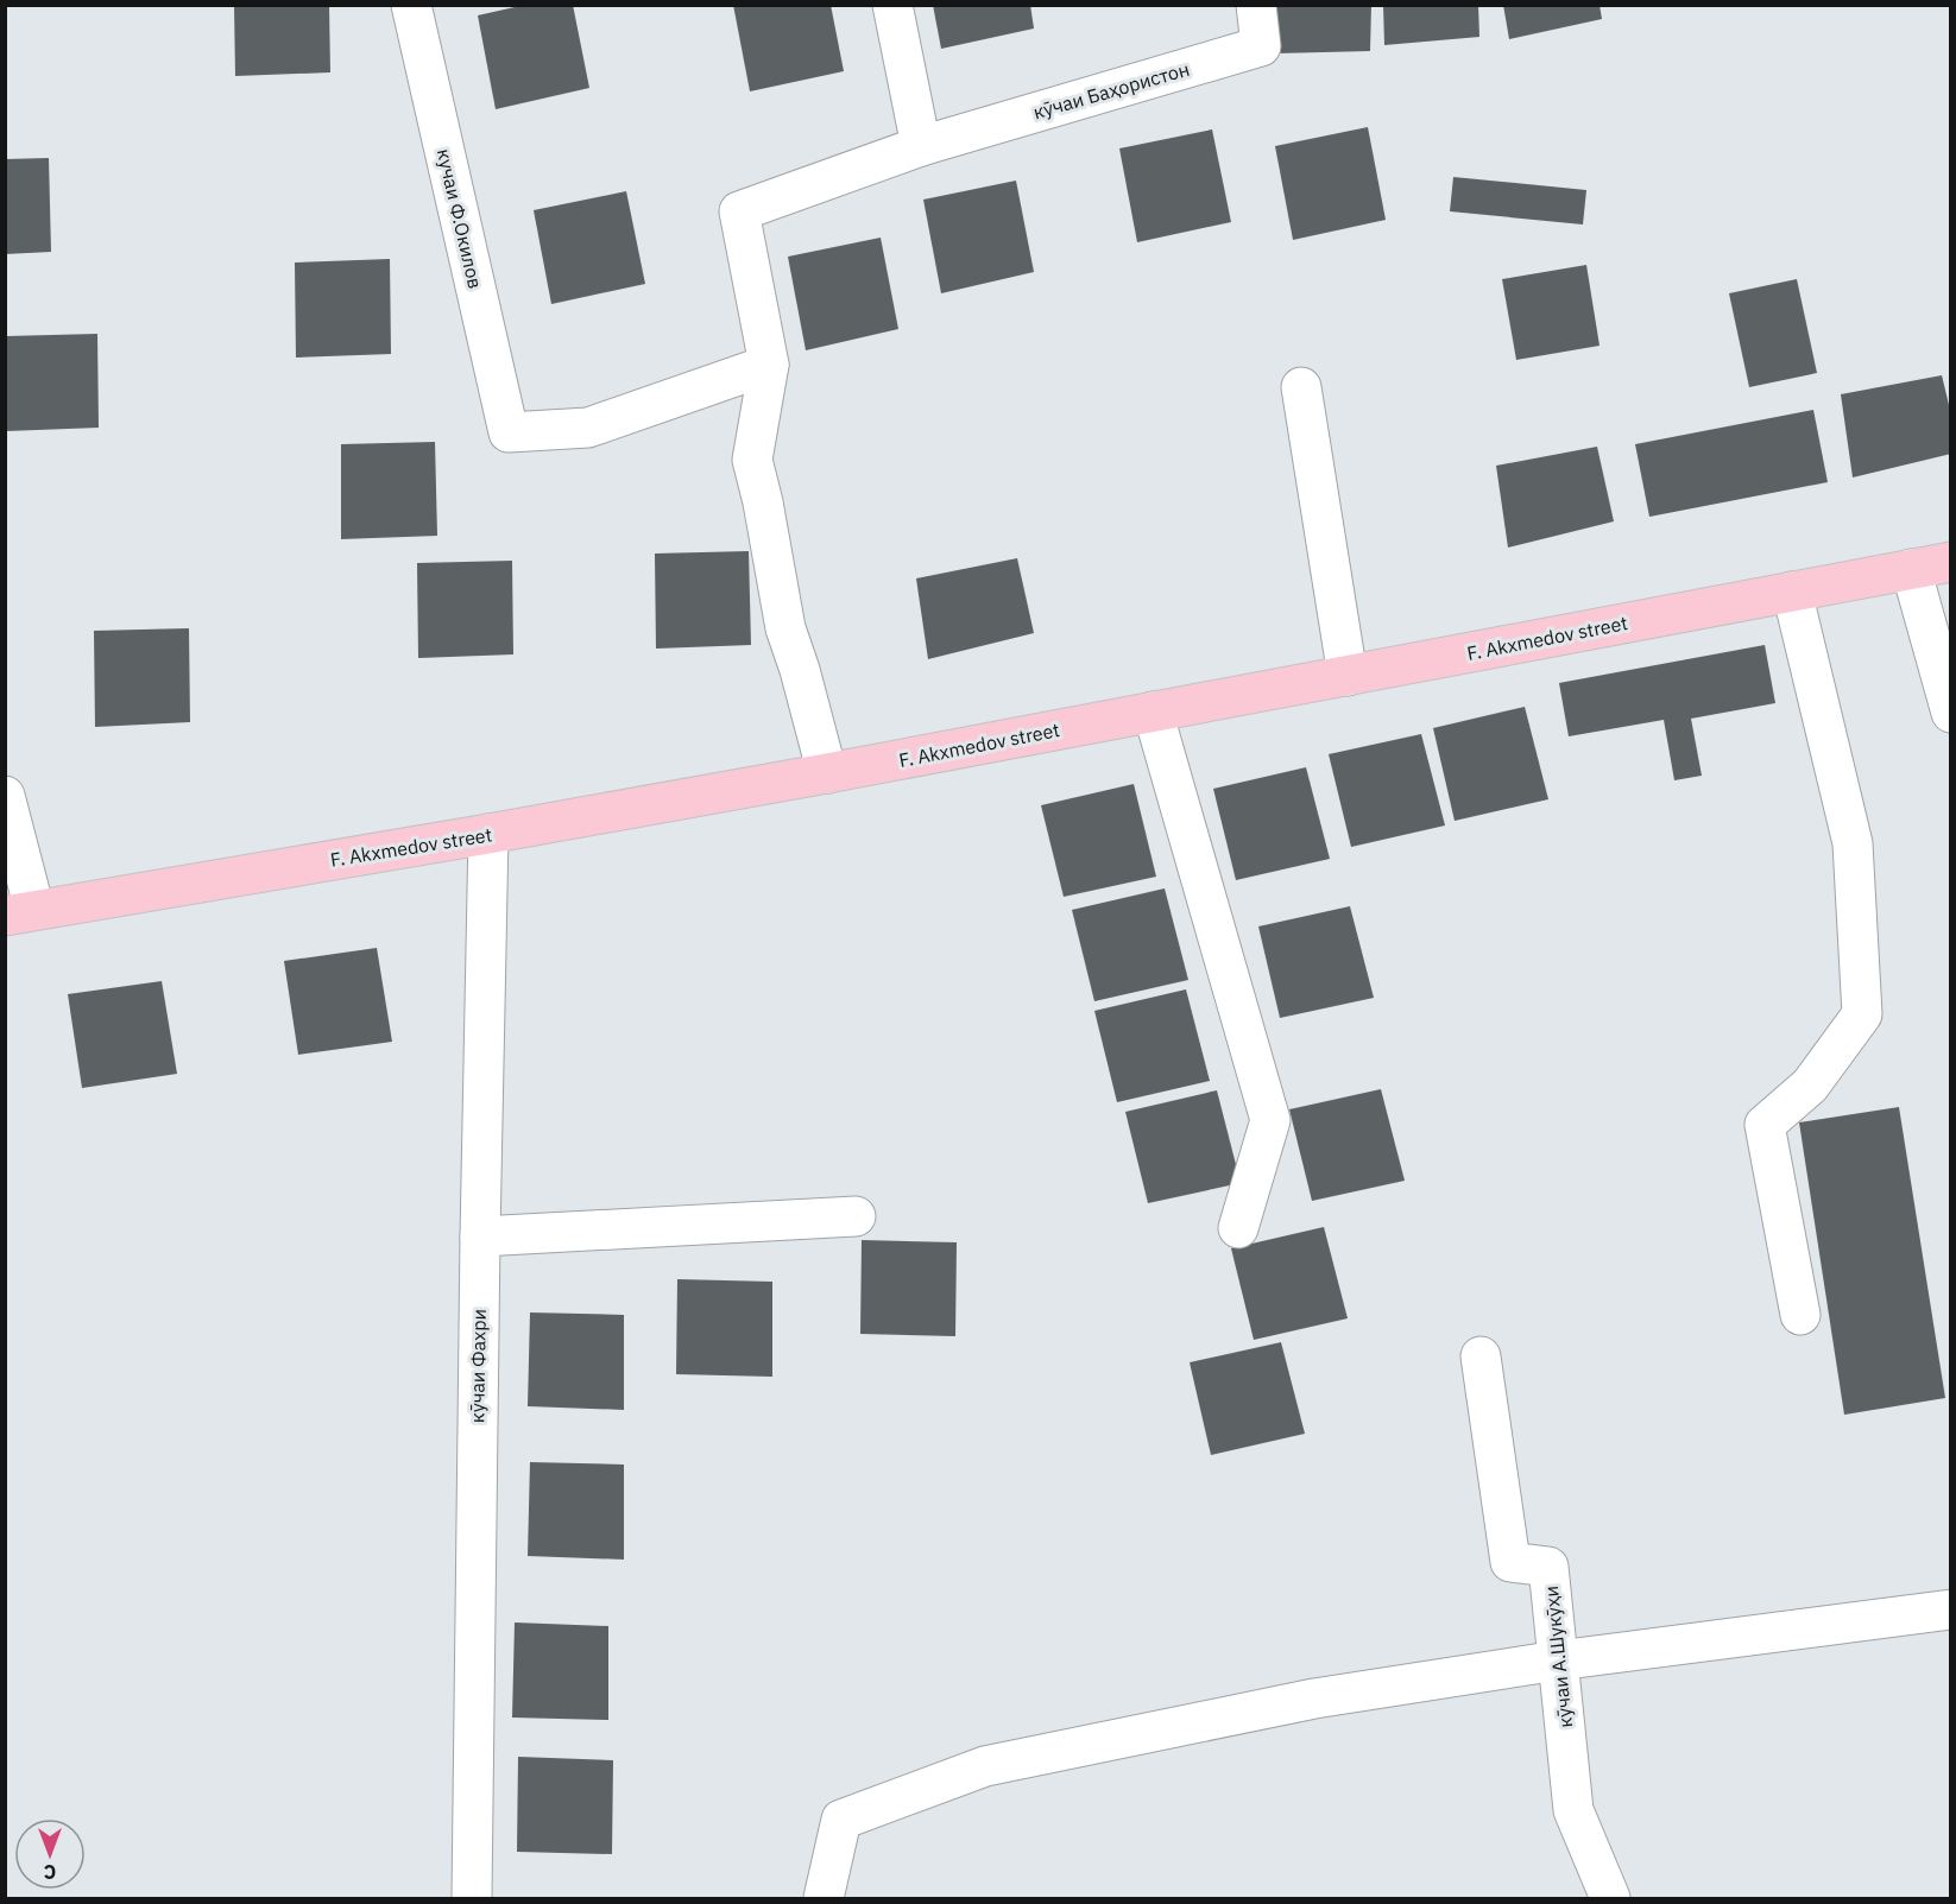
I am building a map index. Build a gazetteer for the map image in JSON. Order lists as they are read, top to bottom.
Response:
{
  "streets": {
    "main road": ["F. Akxmedov street"],
    "street": [
      "кӯчаи Баҳористон",
      "кучаи Ф.Окилов",
      "кӯчаи Фахри",
      "кӯчаи А.Шукӯҳи"
    ]
  },
  "crossings": [
    ["F. Akxmedov street", "кӯчаи Фахри"]
  ],
  "north": "bottom"
}
